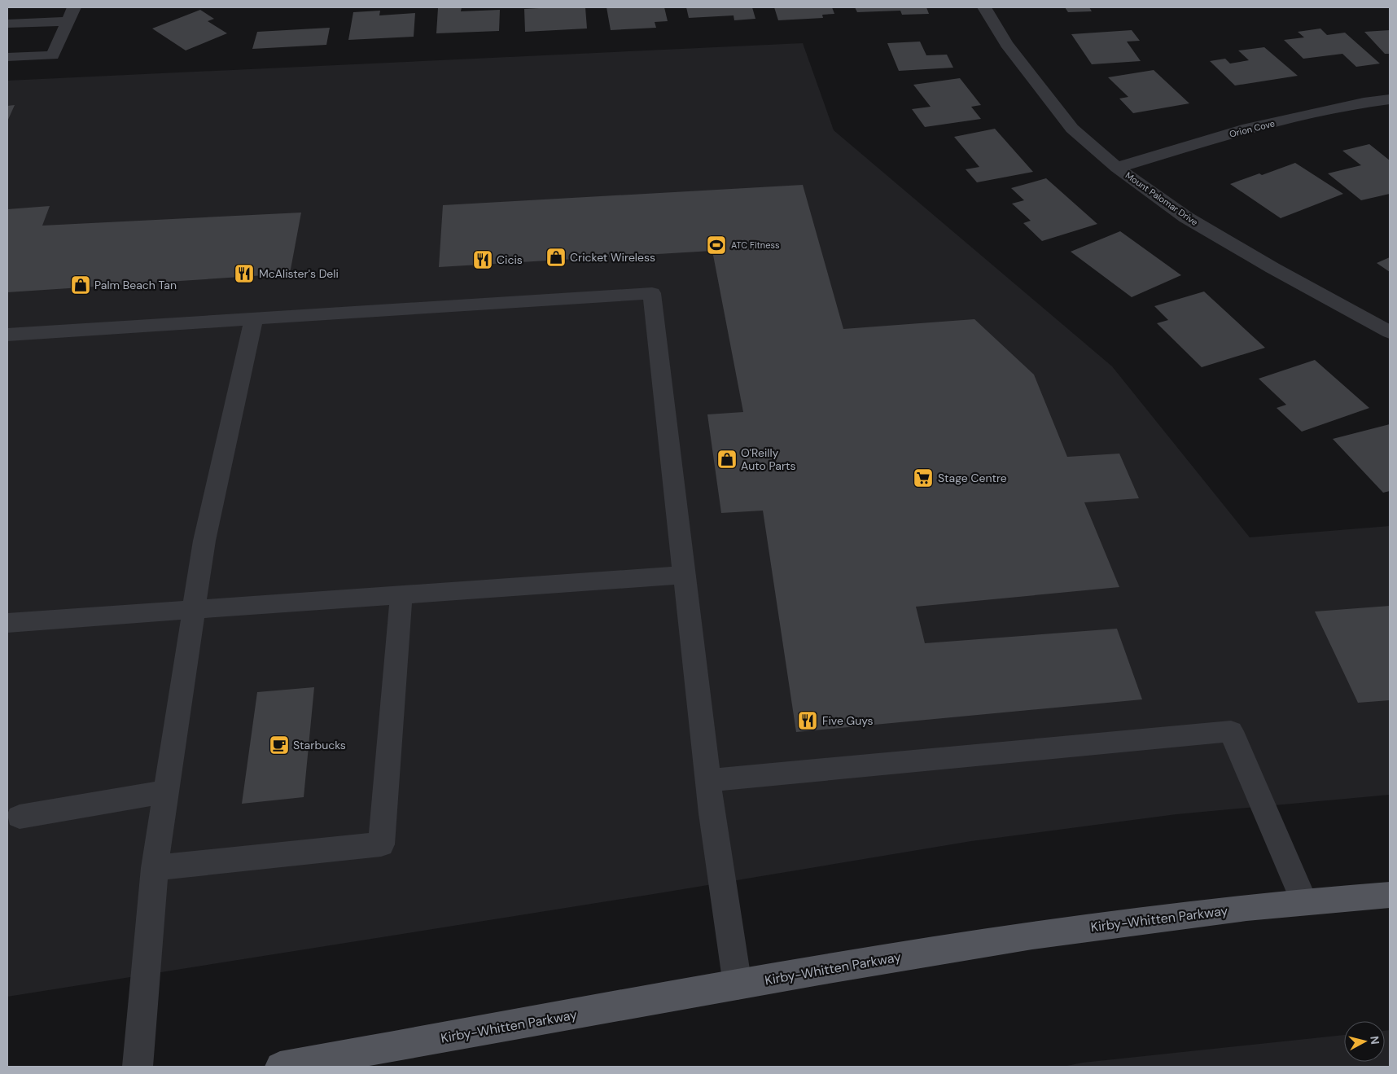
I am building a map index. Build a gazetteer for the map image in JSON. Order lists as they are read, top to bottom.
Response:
{
  "streets": {
    "main road": ["Kirby-Whitten Parkway"],
    "street": ["Orion Cove", "Mount Palomar Drive"]
  },
  "crossings": [
    ["Orion Cove", "Mount Palomar Drive"]
  ],
  "places": {
    "sports": ["ATC Fitness"],
    "shop": ["Cricket Wireless", "Palm Beach Tan", "O'Reilly Auto Parts"],
    "restaurant": ["Cicis", "McAlister's Deli", "Five Guys"],
    "supermarket": ["Stage Centre"],
    "cafe": ["Starbucks"]
  },
  "north": "right"
}
